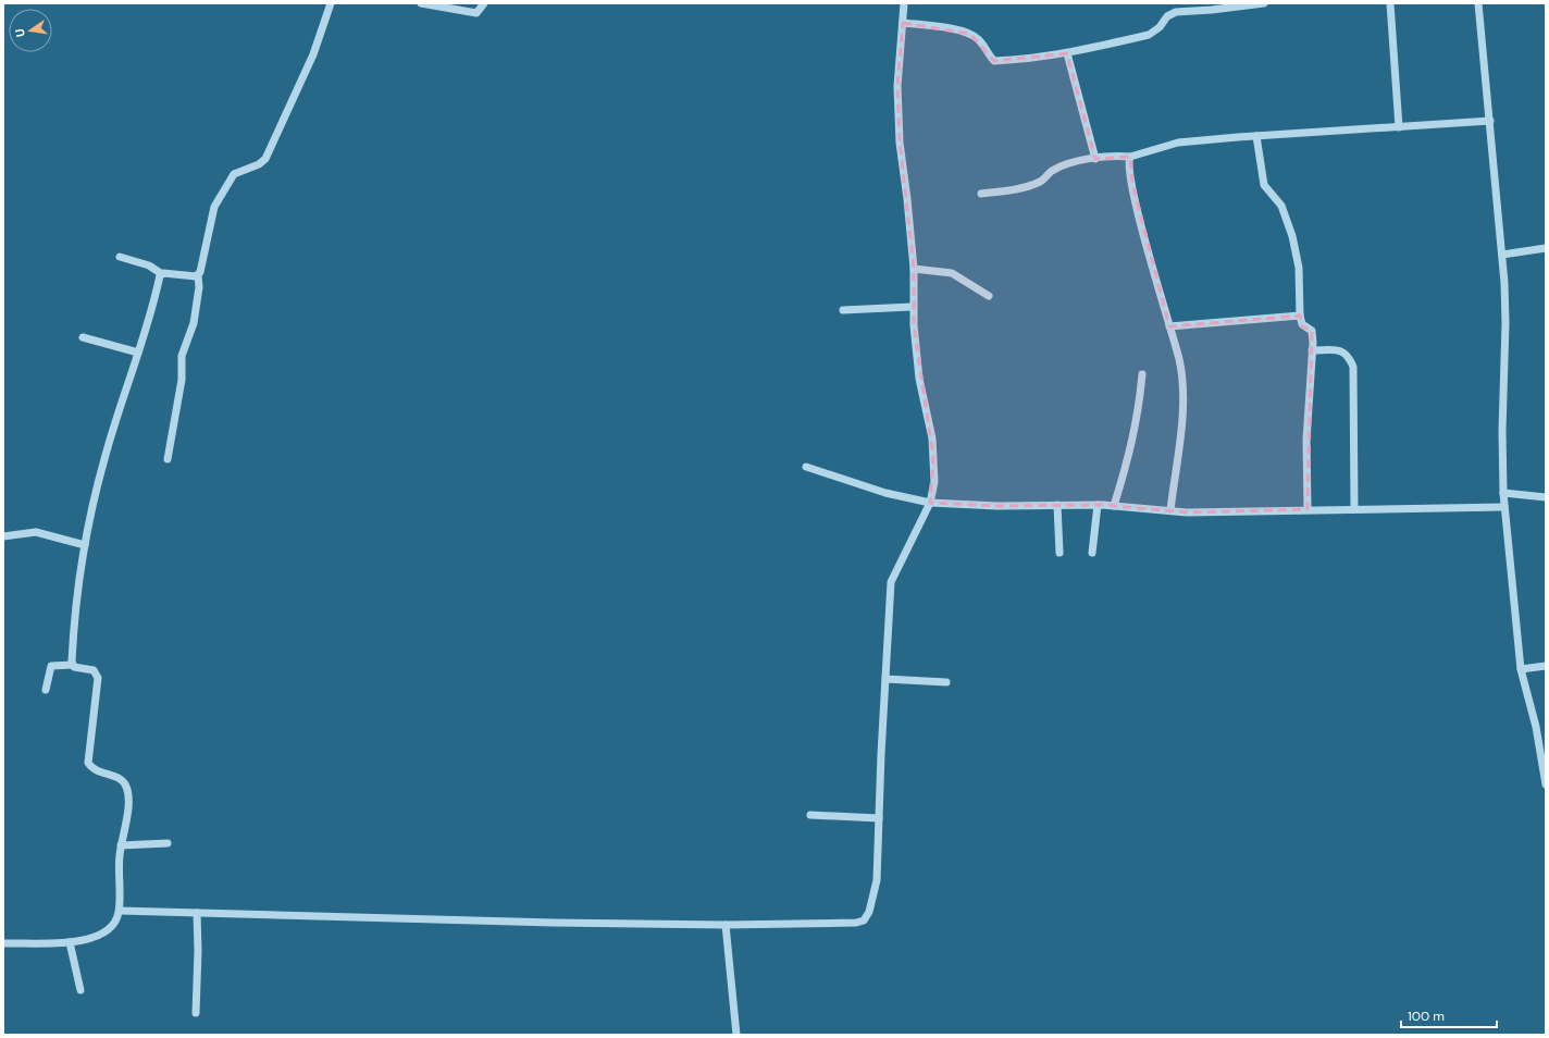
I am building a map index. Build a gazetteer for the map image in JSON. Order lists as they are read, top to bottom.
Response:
{
  "scale_bar": "100 m",
  "north": "left"
}
